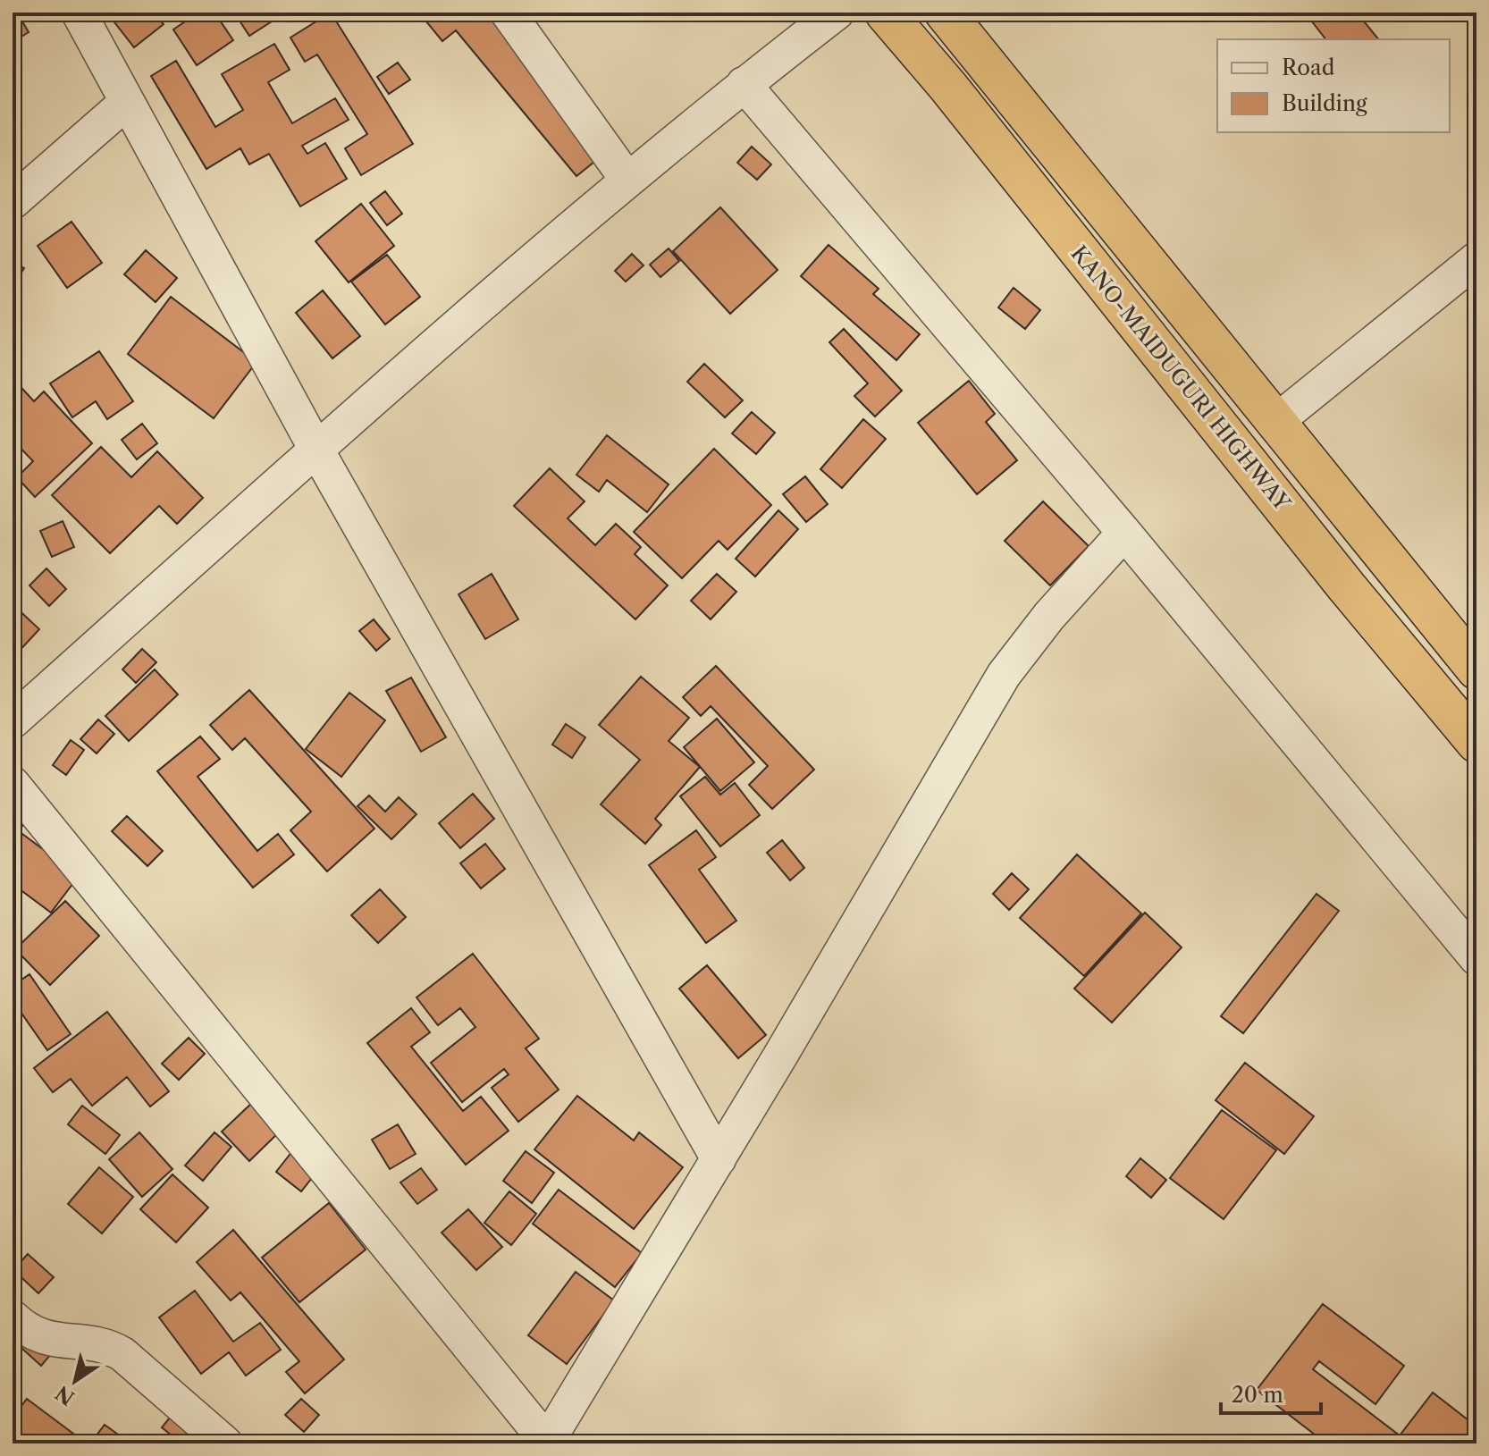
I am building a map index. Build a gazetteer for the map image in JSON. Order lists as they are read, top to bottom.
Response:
{
  "streets": {
    "highway": ["KANO-MAIDUGURI HIGHWAY"]
  },
  "legend": ["Road", "Building"],
  "scale_bar": "20 m",
  "north": "bottom left"
}
